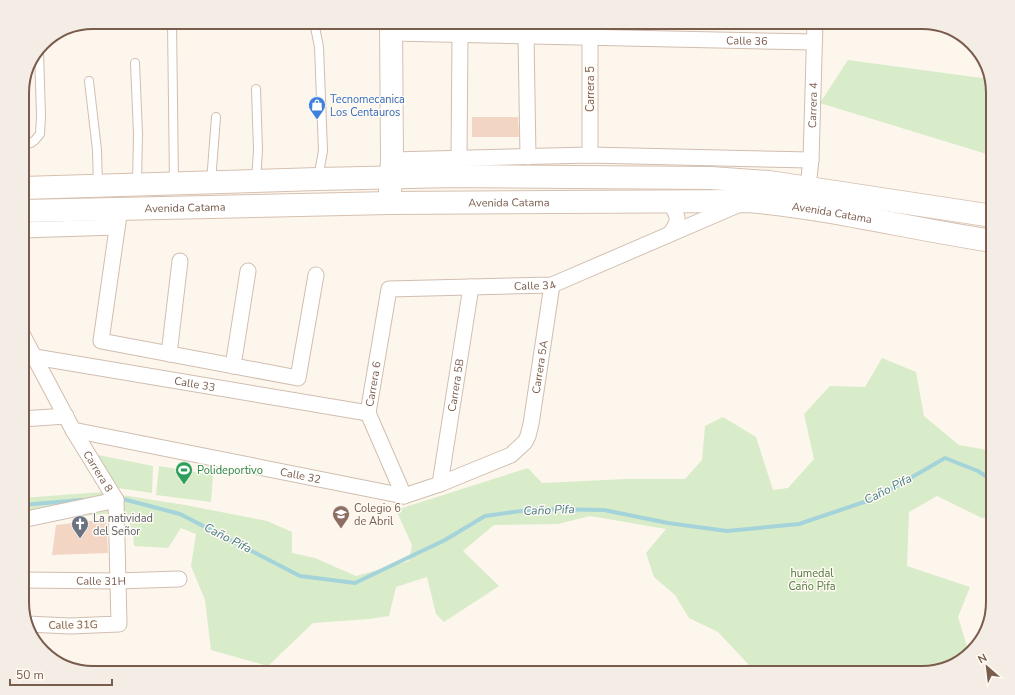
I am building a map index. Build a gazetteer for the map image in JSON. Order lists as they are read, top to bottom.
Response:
{
  "streets": {
    "main road": ["Avenida Catama"],
    "street": [
      "Calle 36",
      "Carrera 5",
      "Carrera 4",
      "Calle 34",
      "Carrera 5A",
      "Carrera 6",
      "Calle 33",
      "Carrera 5B",
      "Carrera 8",
      "Calle 32",
      "Calle 31H",
      "Calle 31G"
    ]
  },
  "crossings": [
    ["Calle 36", "Carrera 5"],
    ["Calle 36", "Carrera 4"],
    ["Carrera 5", "Avenida Catama"],
    ["Carrera 4", "Avenida Catama"],
    ["Avenida Catama", "Calle 34"],
    ["Calle 34", "Carrera 5A"],
    ["Calle 34", "Carrera 6"],
    ["Calle 34", "Carrera 5B"],
    ["Carrera 5A", "Calle 32"],
    ["Carrera 6", "Calle 33"],
    ["Carrera 6", "Calle 32"],
    ["Calle 33", "Carrera 8"],
    ["Carrera 5B", "Calle 32"],
    ["Carrera 8", "Calle 32"],
    ["Carrera 8", "Calle 31H"],
    ["Carrera 8", "Calle 31G"]
  ],
  "water": ["Caño Pifa"],
  "parks": ["humedal Caño Pifa"],
  "places": {
    "shop": ["Tecnomecanica Los Centauros"],
    "sports": ["Polideportivo"],
    "school or university": ["Colegio 6 de Abril"],
    "church": ["La natividad del Señor"]
  },
  "scale_bar": "50 m",
  "north": "top left"
}
